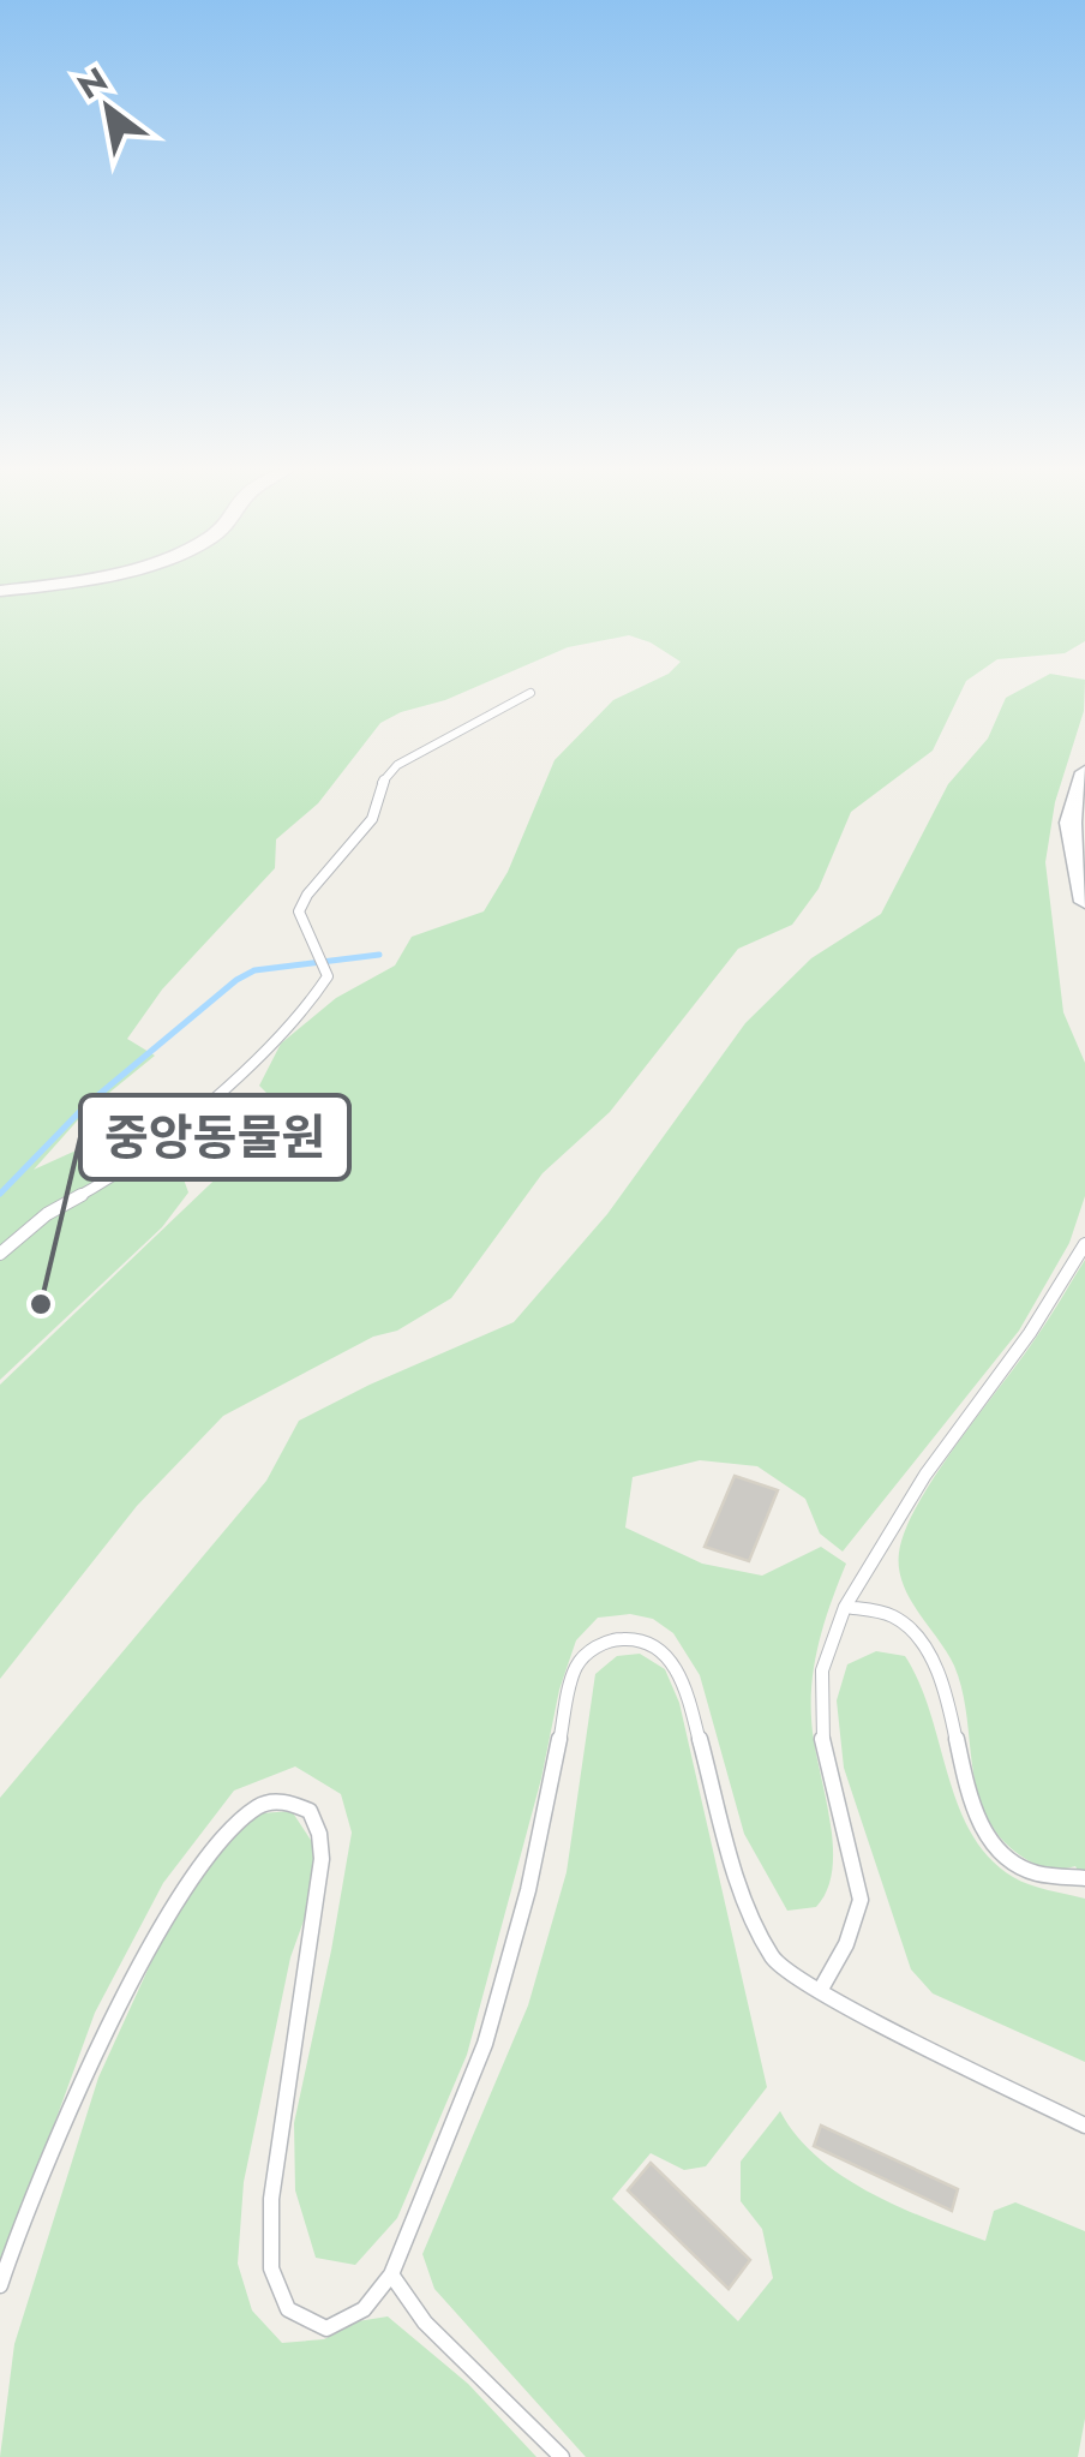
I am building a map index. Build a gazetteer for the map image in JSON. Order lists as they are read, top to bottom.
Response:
{
  "places": ["중앙동물원"],
  "north": "top left"
}
